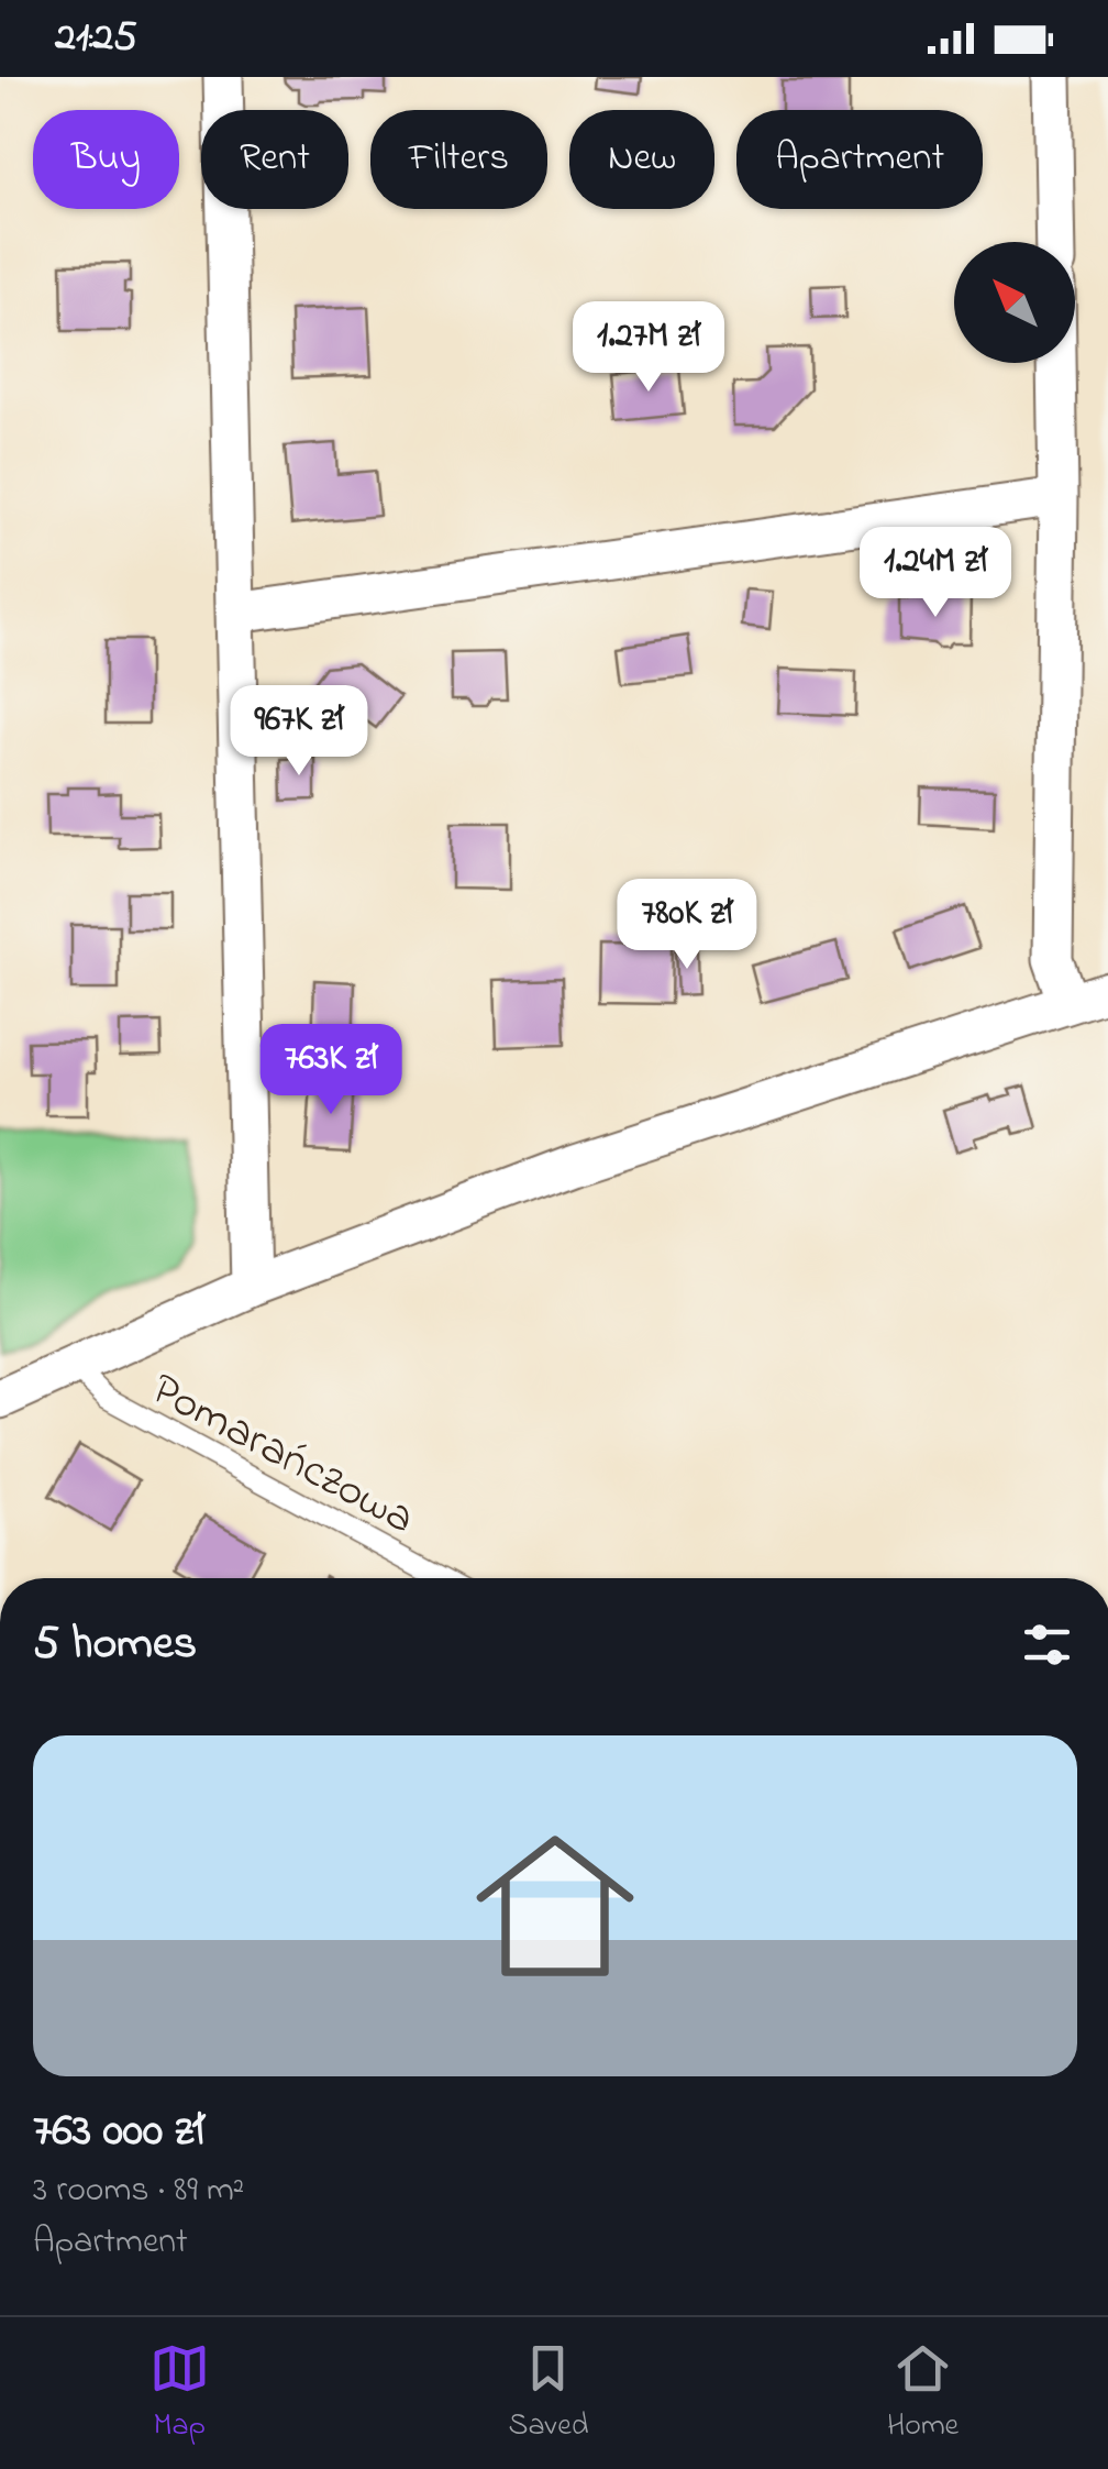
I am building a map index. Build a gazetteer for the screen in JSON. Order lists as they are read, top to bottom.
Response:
{
  "streets": {
    "lane": ["Pomarańczowa"]
  },
  "north": "top left",
  "page": {
    "status": "21:25",
    "chip": [
      "Buy",
      "Rent",
      "Filters",
      "New",
      "Apartment"
    ],
    "price": [
      "1.27M zł",
      "1.24M zł",
      "967K zł",
      "780K zł",
      "763K zł"
    ],
    "heading": "5 homes",
    "list": [
      {
        "name": "763 000 zł",
        "note": "3 rooms · 89 m² · Apartment"
      }
    ],
    "tabs": ["Map", "Saved", "Home"]
  }
}
